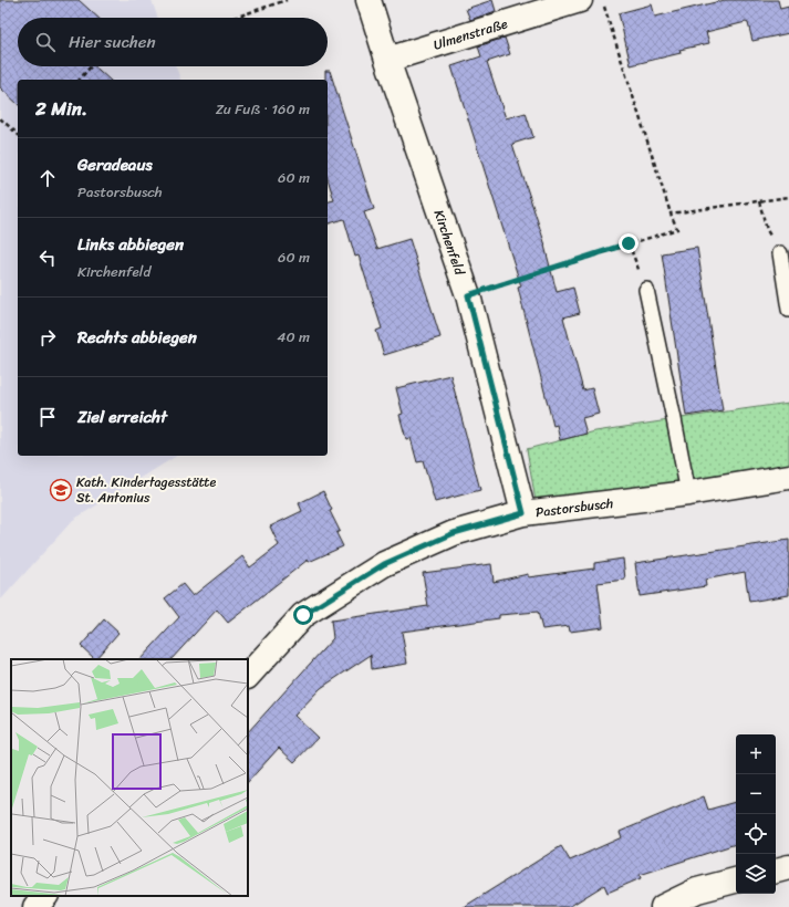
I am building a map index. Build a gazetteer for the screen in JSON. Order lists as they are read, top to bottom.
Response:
{
  "streets": {
    "street": ["Ulmenstraße", "Kirchenfeld", "Pastorsbusch"]
  },
  "crossings": [
    ["Ulmenstraße", "Kirchenfeld"],
    ["Kirchenfeld", "Pastorsbusch"]
  ],
  "places": {
    "school or university": ["Kath. Kindertagesstätte St. Antonius"]
  },
  "page": {
    "search": "Hier suchen",
    "heading": ["2 Min.", "Zu Fuß · 160 m"],
    "list": [
      ["Geradeaus", "Pastorsbusch", "60 m"],
      ["Links abbiegen", "Kirchenfeld", "60 m"],
      ["Rechts abbiegen", "40 m"],
      "Ziel erreicht"
    ],
    "map_buttons": ["+", "−"]
  }
}
